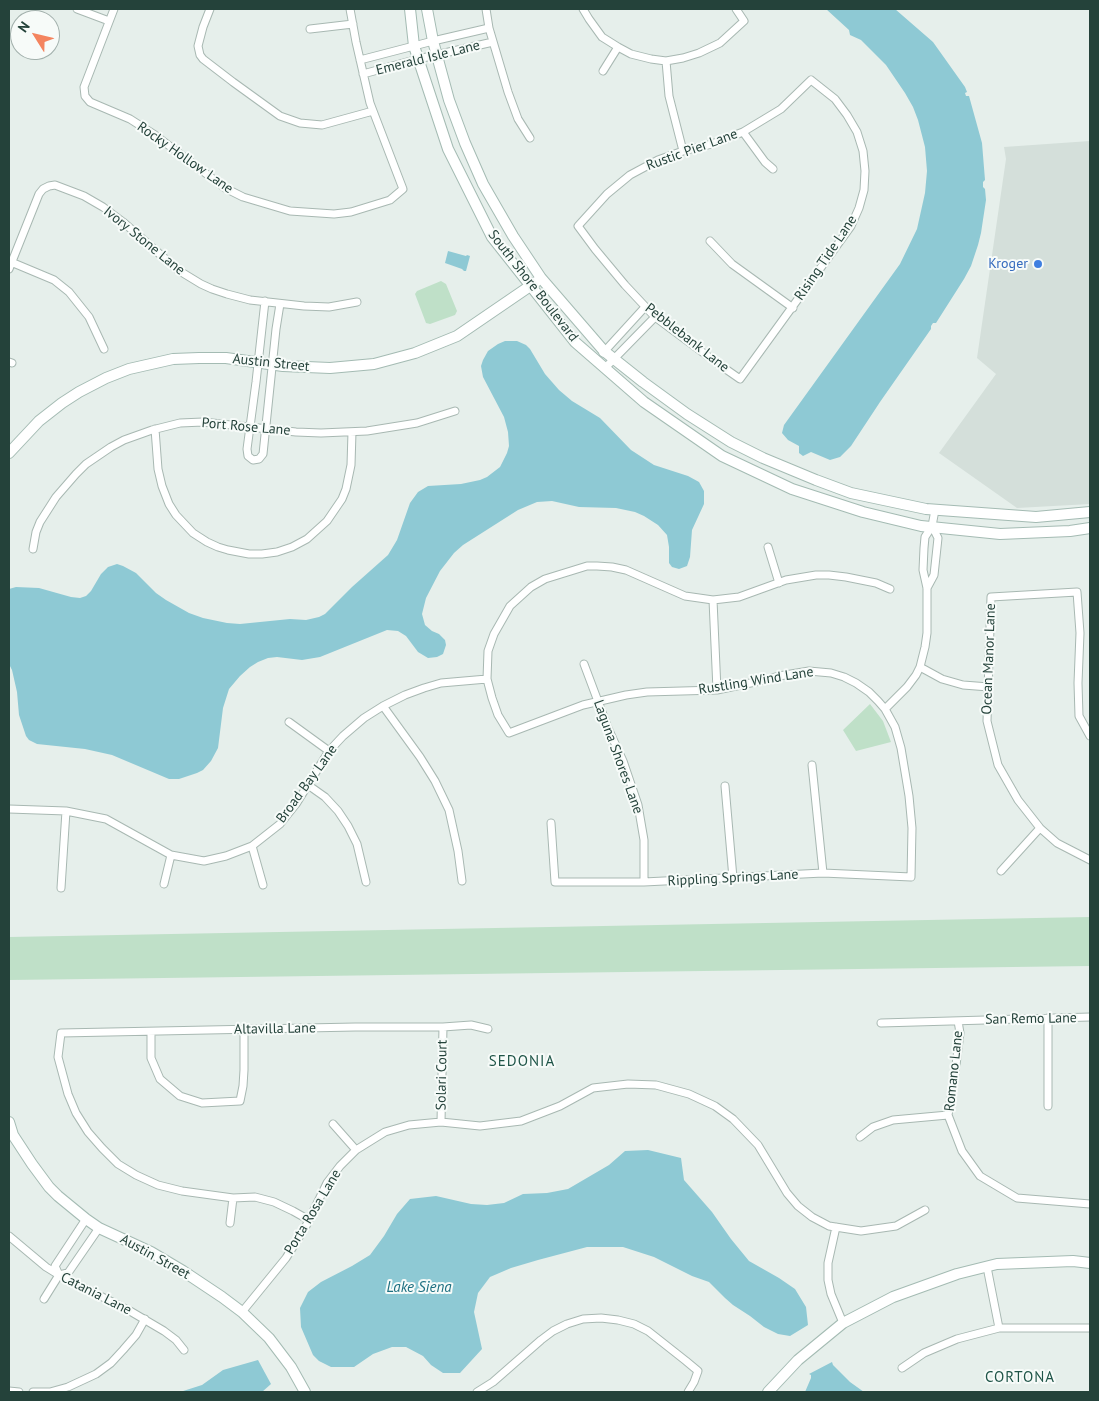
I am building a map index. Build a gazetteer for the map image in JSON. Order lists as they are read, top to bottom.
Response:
{
  "streets": {
    "street": [
      "Emerald Isle Lane",
      "Rustic Pier Lane",
      "Rocky Hollow Lane",
      "Ivory Stone Lane",
      "Rising Tide Lane",
      "South Shore Boulevard",
      "Pebblebank Lane",
      "Austin Street",
      "Port Rose Lane",
      "Ocean Manor Lane",
      "Rustling Wind Lane",
      "Laguna Shores Lane",
      "Broad Bay Lane",
      "Rippling Springs Lane",
      "San Remo Lane",
      "Altavilla Lane",
      "Romano Lane",
      "Solari Court",
      "Porta Rosa Lane",
      "Catania Lane"
    ]
  },
  "crossings": [
    ["Emerald Isle Lane", "South Shore Boulevard"],
    ["Rustic Pier Lane", "Rising Tide Lane"],
    ["Rustic Pier Lane", "Pebblebank Lane"],
    ["Rising Tide Lane", "Pebblebank Lane"],
    ["South Shore Boulevard", "Austin Street"],
    ["Austin Street", "Porta Rosa Lane"],
    ["Rustling Wind Lane", "Laguna Shores Lane"],
    ["Rustling Wind Lane", "Broad Bay Lane"],
    ["Rustling Wind Lane", "Rippling Springs Lane"],
    ["Laguna Shores Lane", "Rippling Springs Lane"],
    ["San Remo Lane", "Romano Lane"],
    ["Altavilla Lane", "Solari Court"],
    ["Solari Court", "Porta Rosa Lane"]
  ],
  "districts": ["SEDONIA", "CORTONA"],
  "water": ["Lake Siena"],
  "places": ["Kroger"],
  "north": "top left"
}
